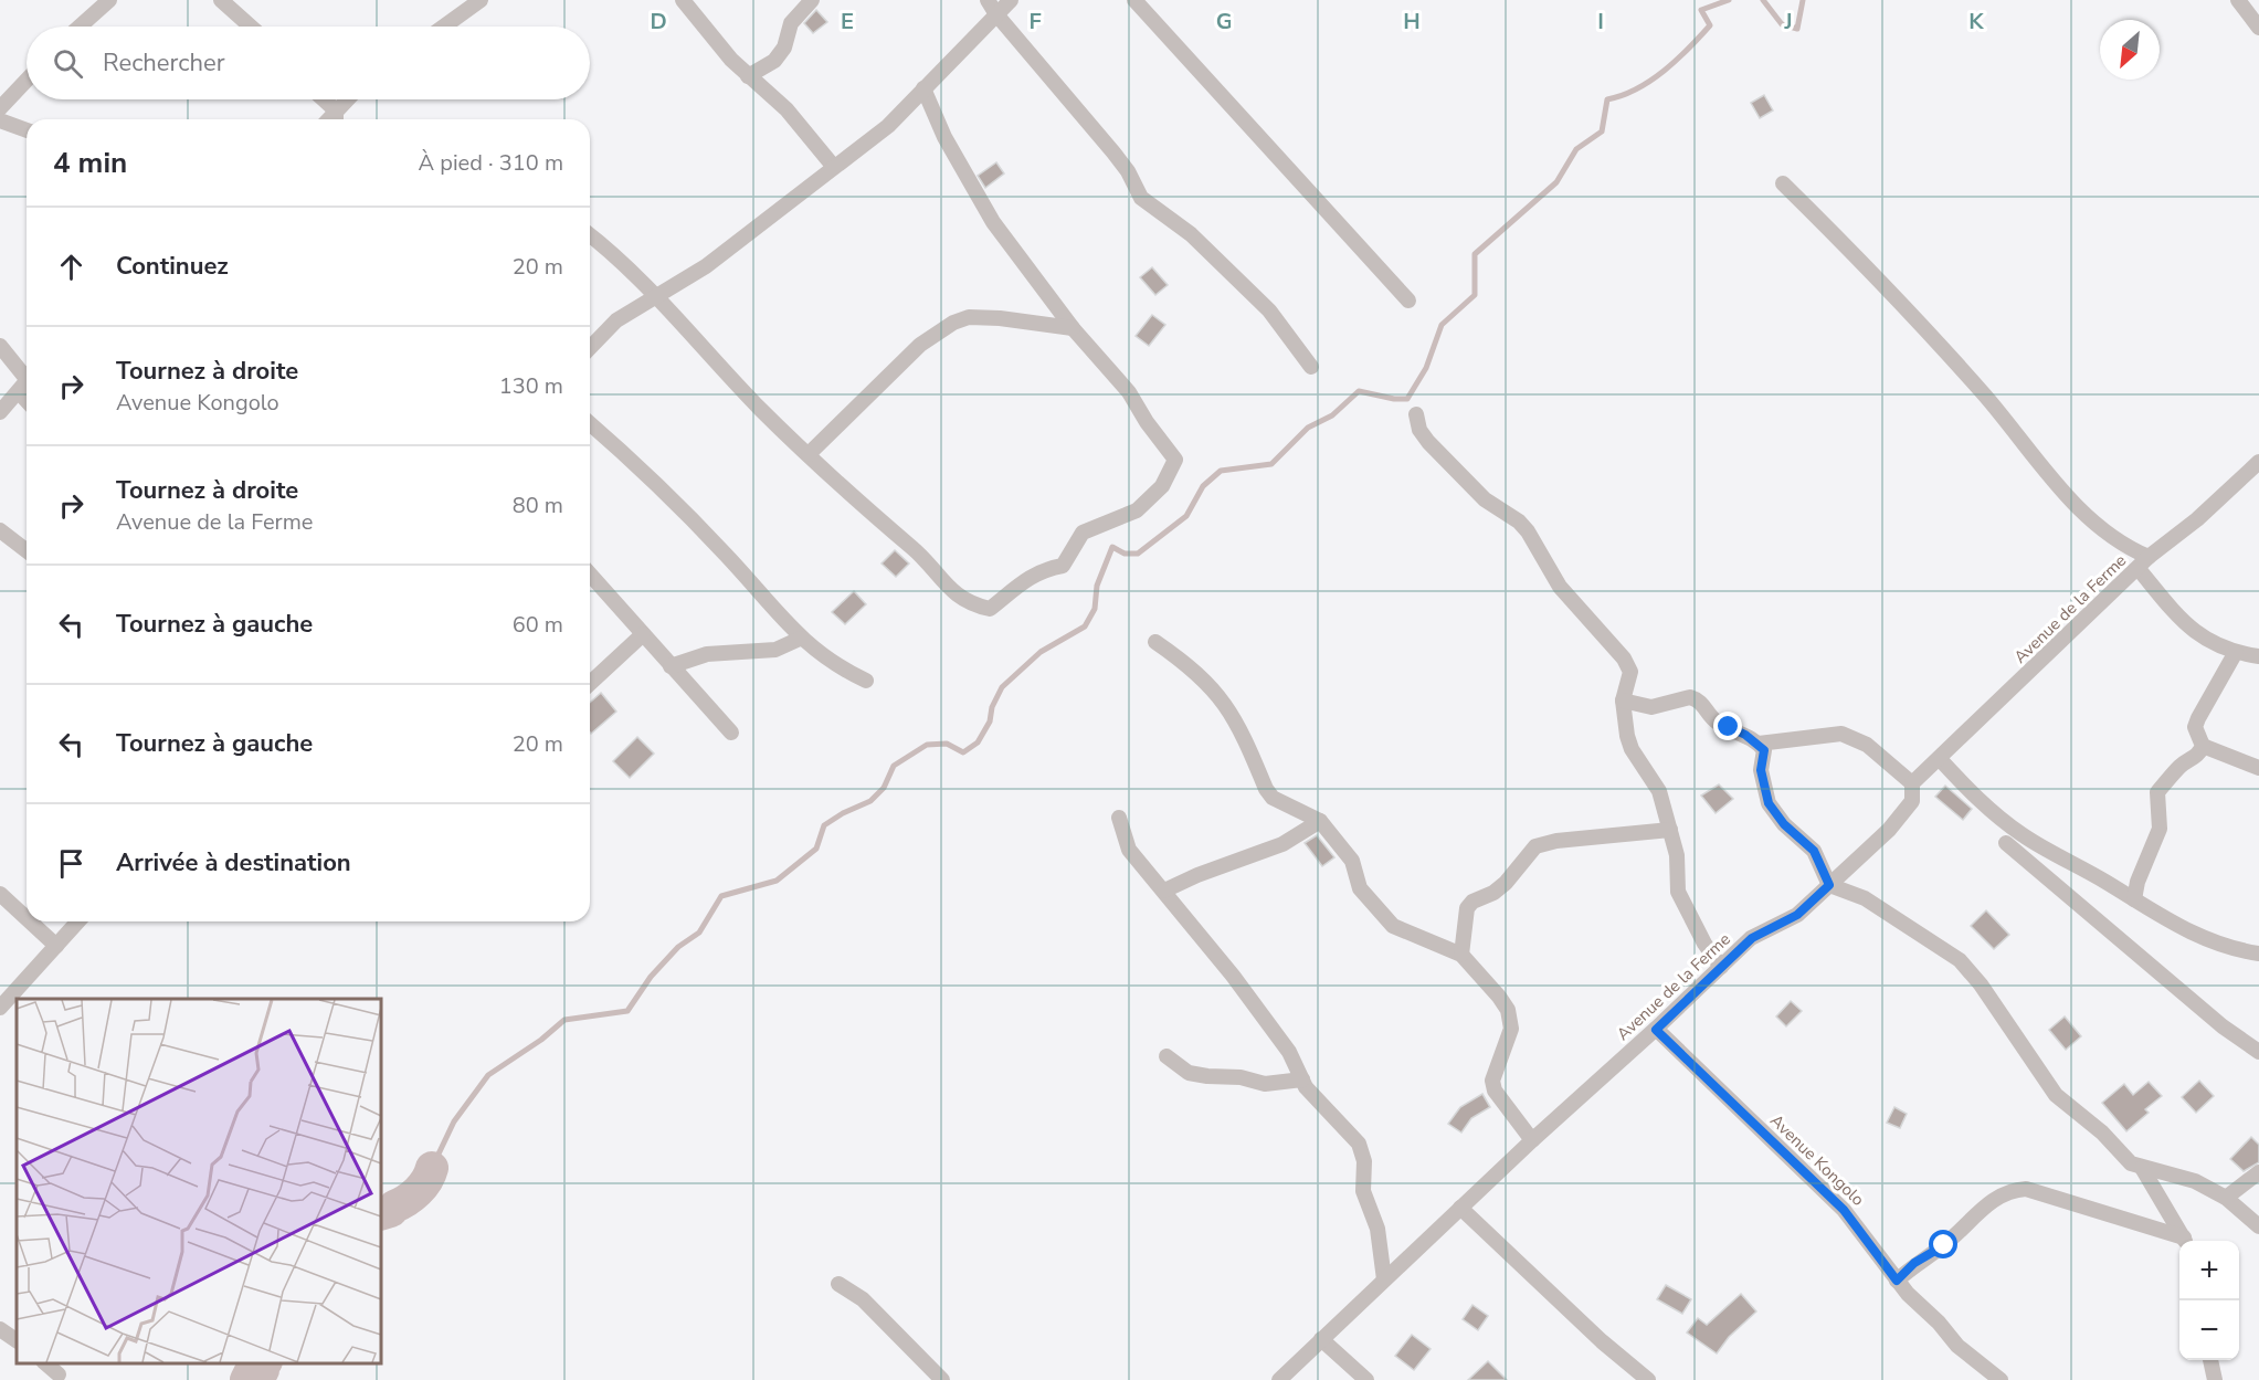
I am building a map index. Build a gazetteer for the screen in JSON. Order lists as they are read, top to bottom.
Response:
{
  "streets": {
    "street": ["Avenue de la Ferme", "Avenue Kongolo"]
  },
  "crossings": [
    ["Avenue de la Ferme", "Avenue Kongolo"]
  ],
  "north": "bottom left",
  "page": {
    "search": "Rechercher",
    "heading": ["4 min", "À pied · 310 m"],
    "list": [
      ["Continuez", "20 m"],
      ["Tournez à droite", "Avenue Kongolo", "130 m"],
      ["Tournez à droite", "Avenue de la Ferme", "80 m"],
      ["Tournez à gauche", "60 m"],
      ["Tournez à gauche", "20 m"],
      "Arrivée à destination"
    ],
    "map_buttons": ["+", "−"]
  },
  "grid": {
    "columns": [
      "D",
      "E",
      "F",
      "G",
      "H",
      "I",
      "J",
      "K"
    ]
  }
}
